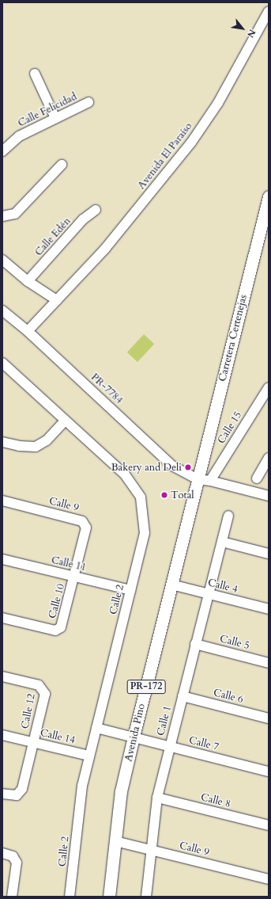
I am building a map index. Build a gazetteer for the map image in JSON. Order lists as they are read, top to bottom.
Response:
{
  "streets": {
    "main road": ["Carretera Certenejas", "PR-172", "Avenida Pino"],
    "street": [
      "Calle Felicidad",
      "Avenida El Paraíso",
      "Calle Edén",
      "PR-7784",
      "Calle 15",
      "Calle 9",
      "Calle 11",
      "Calle 4",
      "Calle 2",
      "Calle 10",
      "Calle 5",
      "Calle 6",
      "Calle 12",
      "Calle 1",
      "Calle 14",
      "Calle 7",
      "Calle 8"
    ]
  },
  "crossings": [
    ["Carretera Certenejas", "PR-7784"],
    ["Carretera Certenejas", "Avenida Pino"],
    ["PR-7784", "Calle 15"],
    ["PR-7784", "Avenida Pino"],
    ["Calle 9", "Calle 11"],
    ["Calle 9", "Calle 10"],
    ["Calle 9", "Calle 1"],
    ["Calle 9", "Avenida Pino"],
    ["Calle 11", "Calle 2"],
    ["Calle 11", "Calle 10"],
    ["Calle 4", "Calle 1"],
    ["Calle 4", "Avenida Pino"],
    ["Calle 2", "Calle 14"],
    ["Calle 2", "Calle 7"],
    ["Calle 5", "Calle 1"],
    ["Calle 6", "Calle 1"],
    ["Calle 12", "Calle 14"],
    ["Calle 1", "Calle 7"],
    ["Calle 1", "Calle 8"],
    ["Avenida Pino", "Calle 7"]
  ],
  "places": ["Bakery and Deli", "Total"],
  "north": "bottom right"
}
